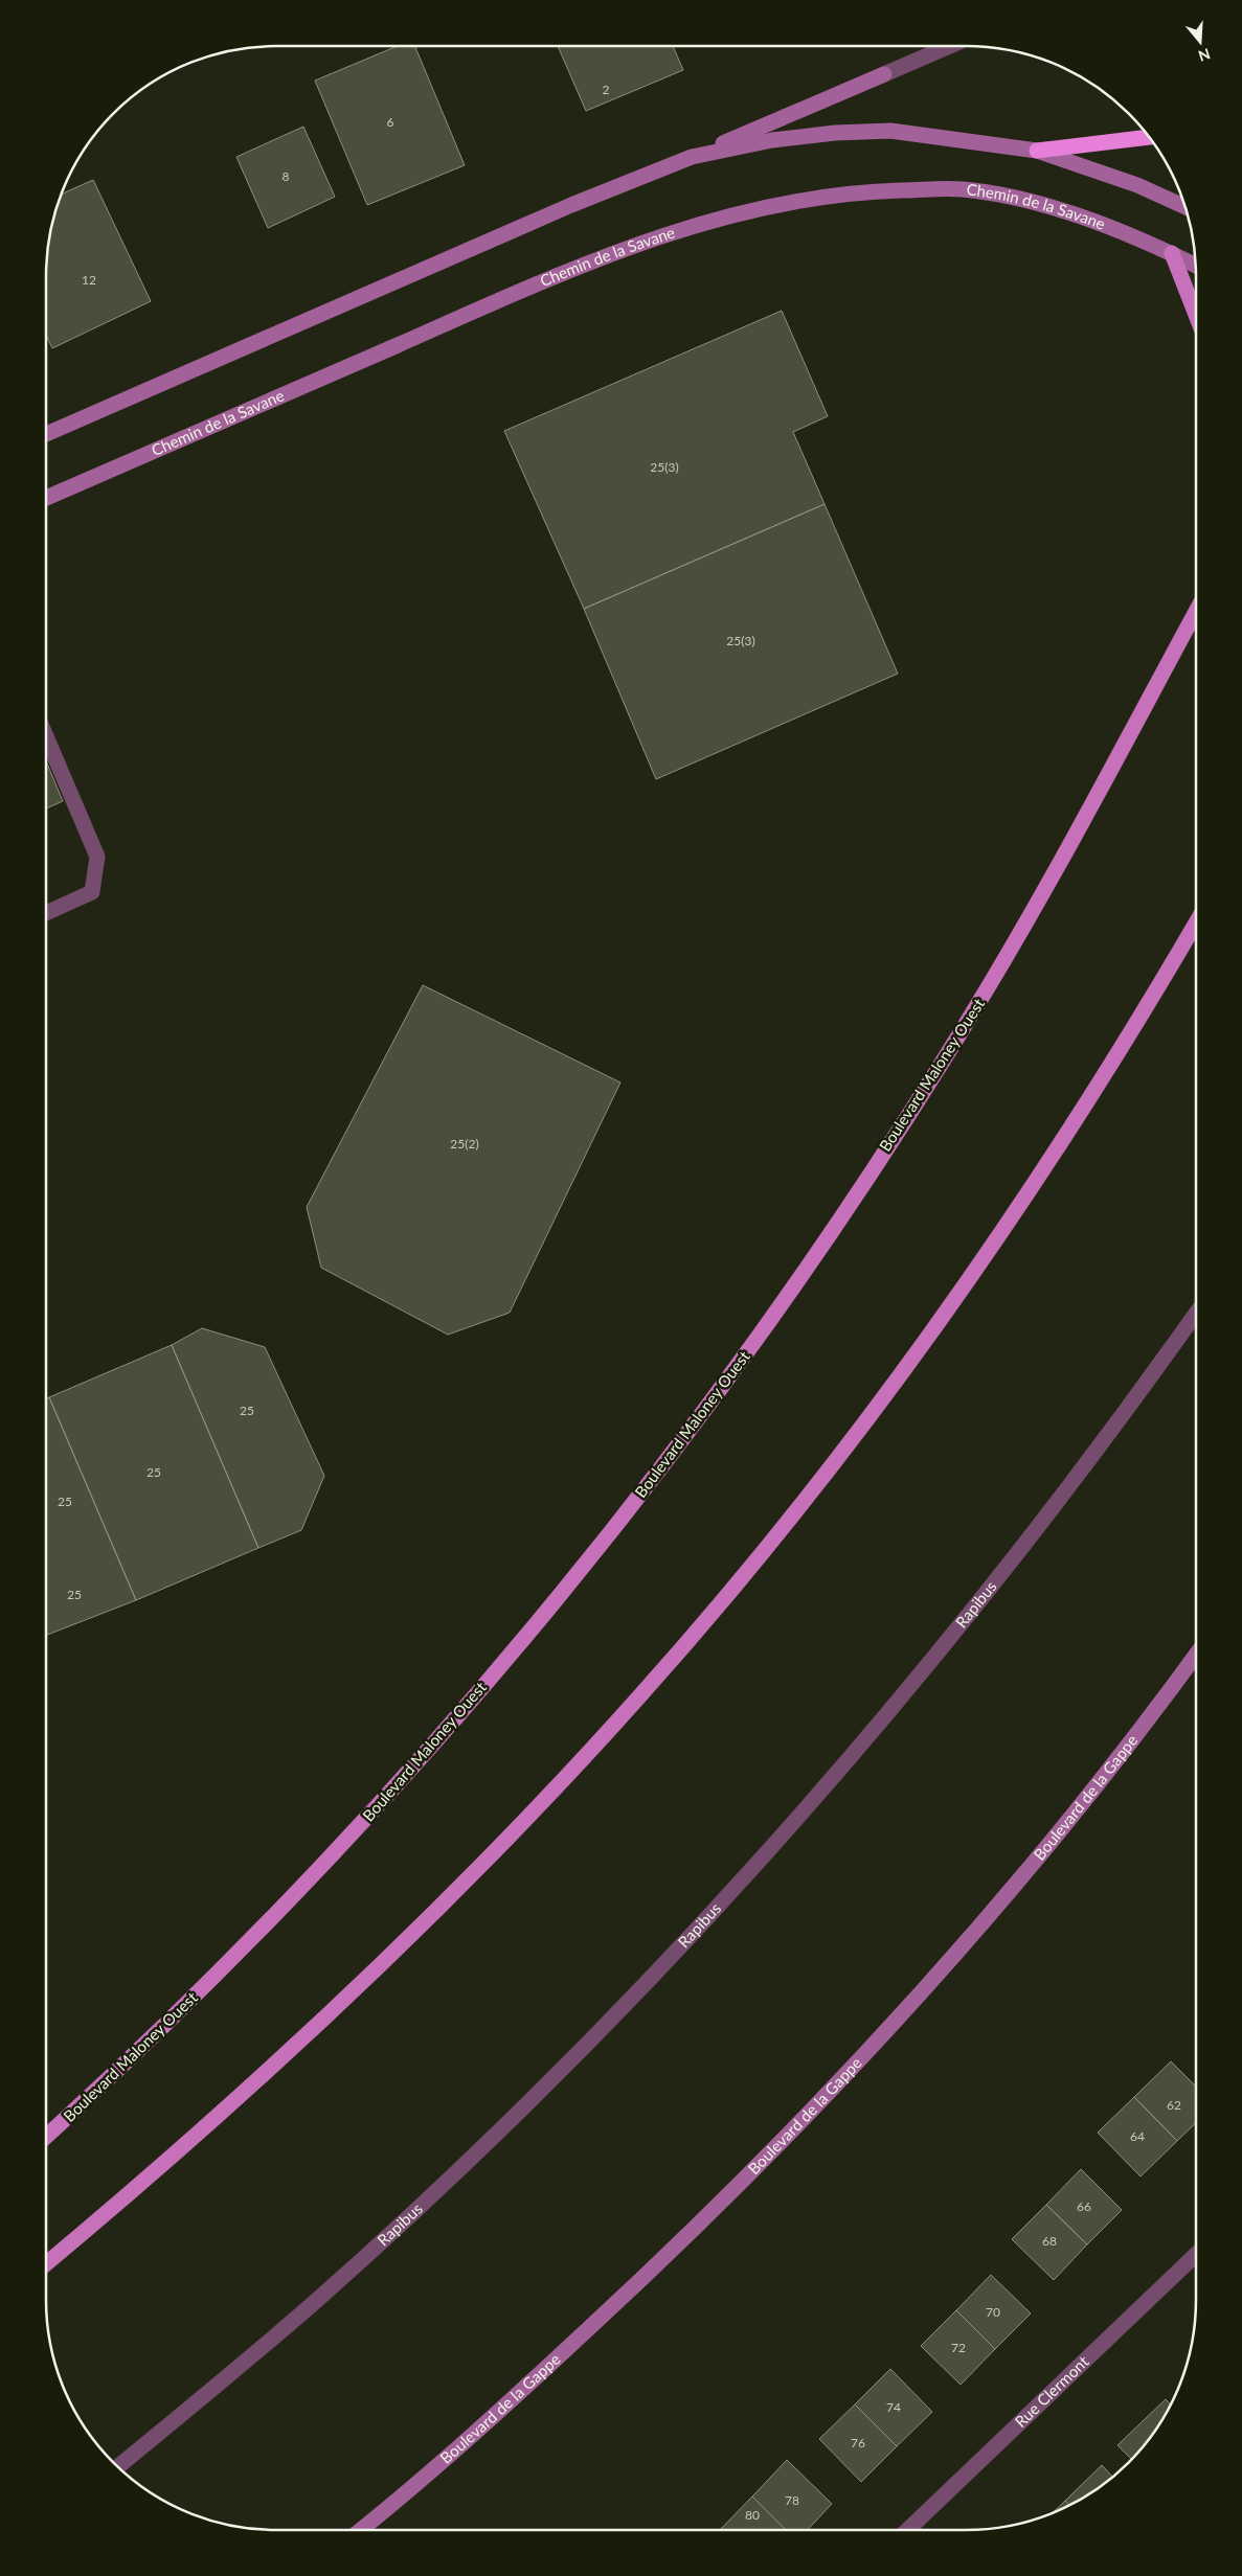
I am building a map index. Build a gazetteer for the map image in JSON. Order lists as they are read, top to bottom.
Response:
{
  "streets": {
    "main road": ["Boulevard Maloney Ouest"],
    "street": [
      "Chemin de la Savane",
      "Rapibus",
      "Boulevard de la Gappe",
      "Rue Clermont"
    ]
  },
  "house_numbers": [
    "2",
    "6",
    "8",
    "12",
    "25(3)",
    "25(3)",
    "25(2)",
    "25",
    "25",
    "25",
    "25",
    "62",
    "64",
    "66",
    "68",
    "70",
    "72",
    "74",
    "76",
    "78",
    "80"
  ],
  "north": "bottom"
}
